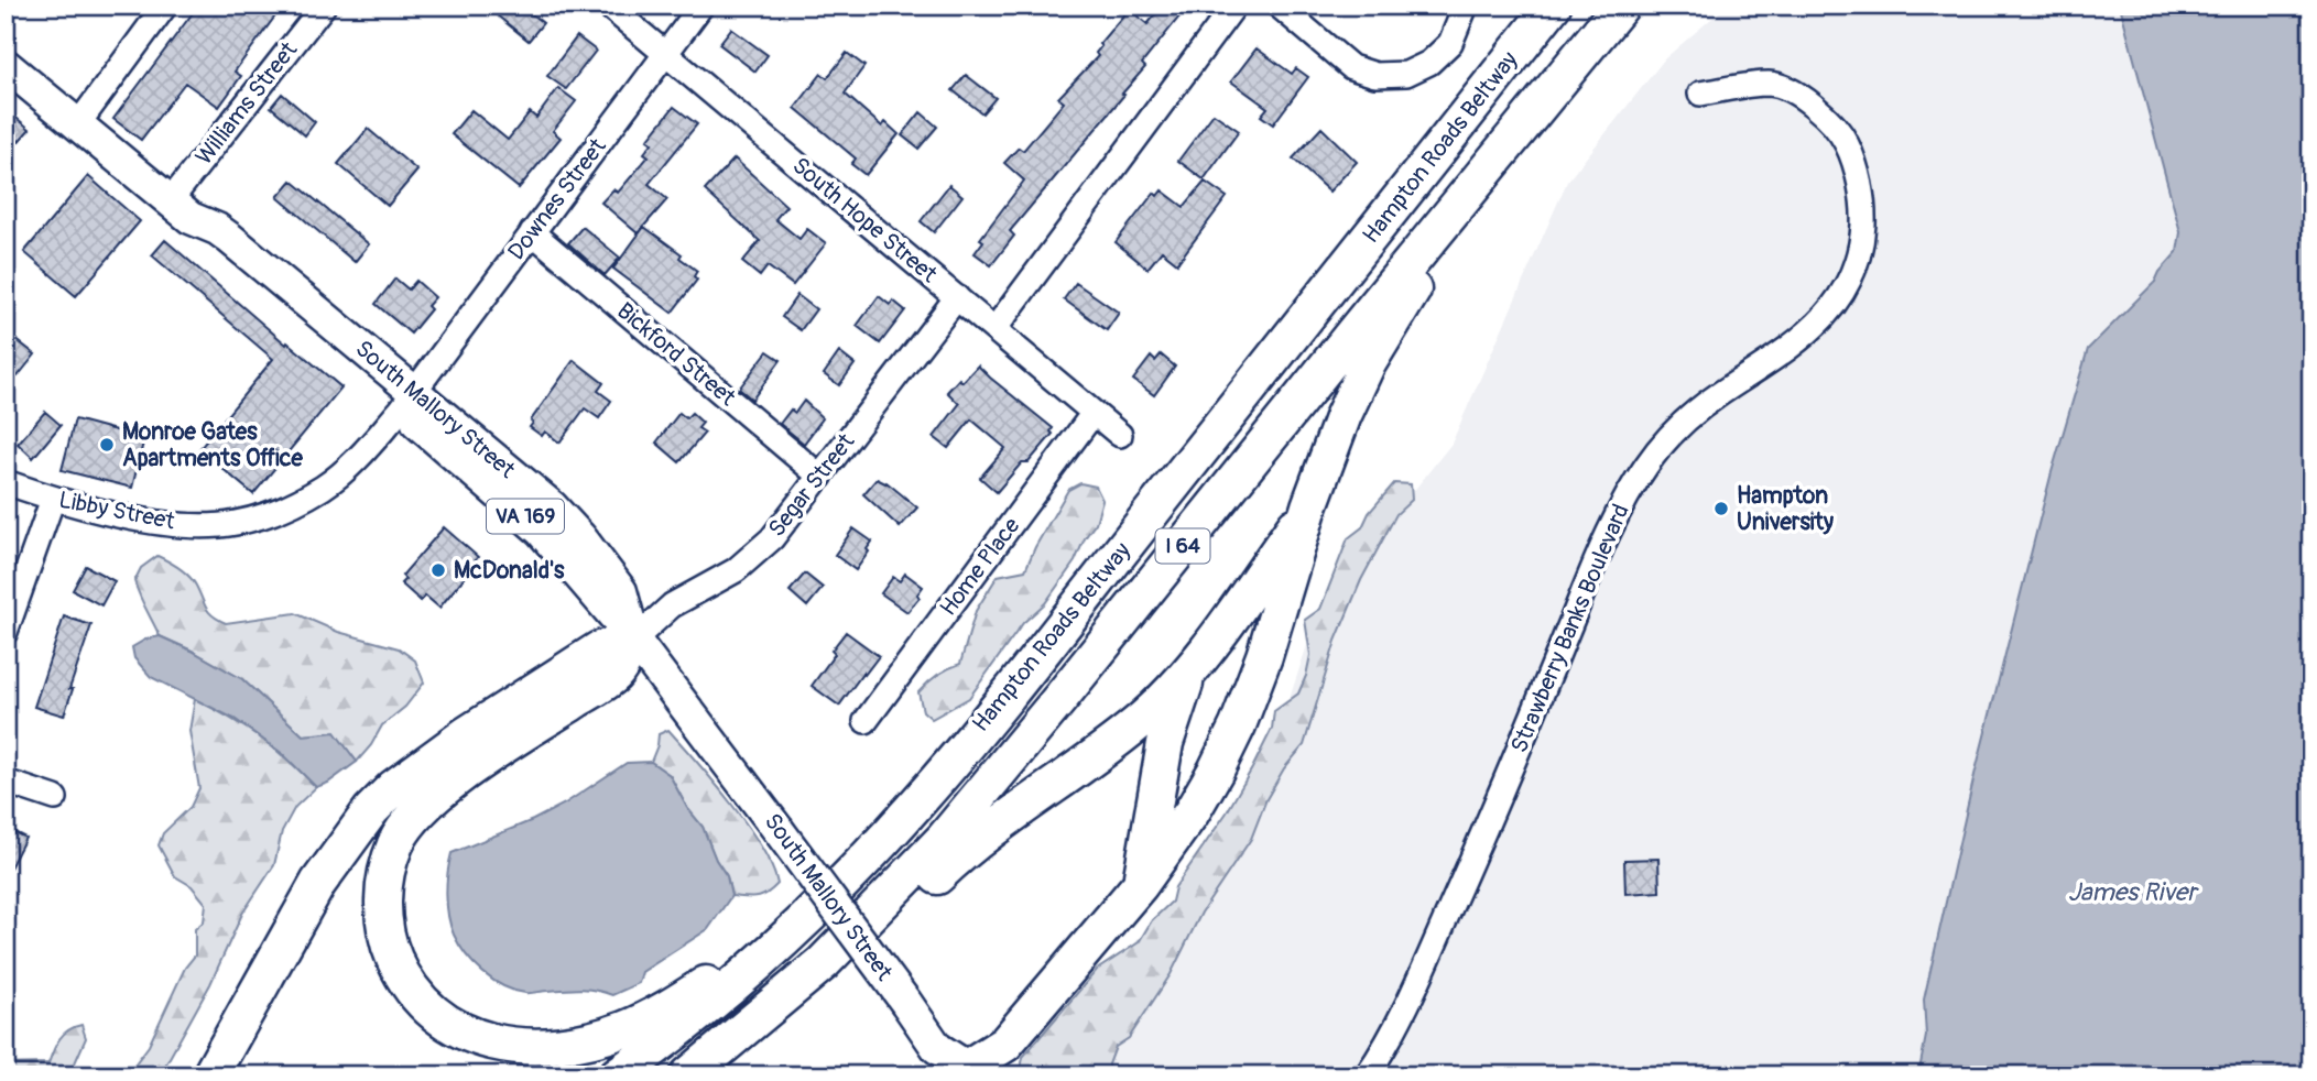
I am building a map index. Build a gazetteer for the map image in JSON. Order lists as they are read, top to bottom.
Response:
{
  "streets": {
    "highway": ["Hampton Roads Beltway", "I 64"],
    "main road": ["South Mallory Street", "VA 169"],
    "street": [
      "Williams Street",
      "Downes Street",
      "South Hope Street",
      "Bickford Street",
      "Segar Street",
      "Libby Street",
      "Home Place",
      "Strawberry Banks Boulevard"
    ]
  },
  "crossings": [
    ["Williams Street", "South Mallory Street"],
    ["Downes Street", "South Hope Street"],
    ["Downes Street", "Bickford Street"],
    ["Downes Street", "South Mallory Street"],
    ["Downes Street", "Libby Street"],
    ["South Hope Street", "Segar Street"],
    ["South Hope Street", "Home Place"],
    ["Bickford Street", "Segar Street"],
    ["South Mallory Street", "Segar Street"],
    ["South Mallory Street", "Libby Street"]
  ],
  "water": ["James River"],
  "places": ["Monroe Gates Apartments Office", "Hampton University", "McDonald's"]
}
